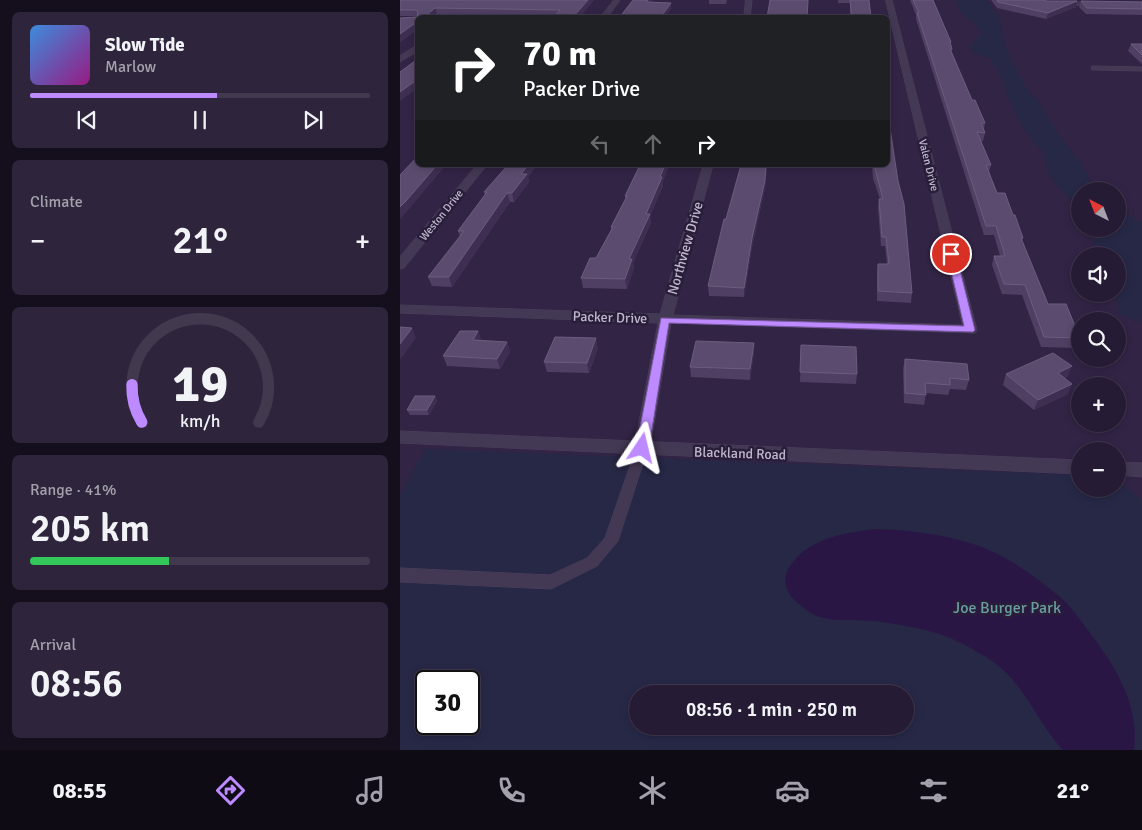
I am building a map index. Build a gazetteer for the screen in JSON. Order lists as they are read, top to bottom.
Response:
{
  "streets": {
    "street": [
      "Valen Drive",
      "Weston Drive",
      "Northview Drive",
      "Packer Drive",
      "Blackland Road"
    ]
  },
  "crossings": [
    ["Valen Drive", "Packer Drive"],
    ["Northview Drive", "Packer Drive"],
    ["Northview Drive", "Blackland Road"]
  ],
  "parks": ["Joe Burger Park"],
  "north": "top left",
  "page": {
    "turn": ["70 m", "Packer Drive"],
    "song": ["Slow Tide", "Marlow"],
    "tile": [
      "Climate",
      ["Range · 41%", "205 km"],
      ["Arrival", "08:56"]
    ],
    "map_buttons": ["+", "−"],
    "heat": ["−", "21°", "+"],
    "limit": "30",
    "trip": "08:56 · 1 min · 250 m",
    "tabs": ["08:55", "21°"],
    "gauge": ["19", "km/h"]
  }
}
